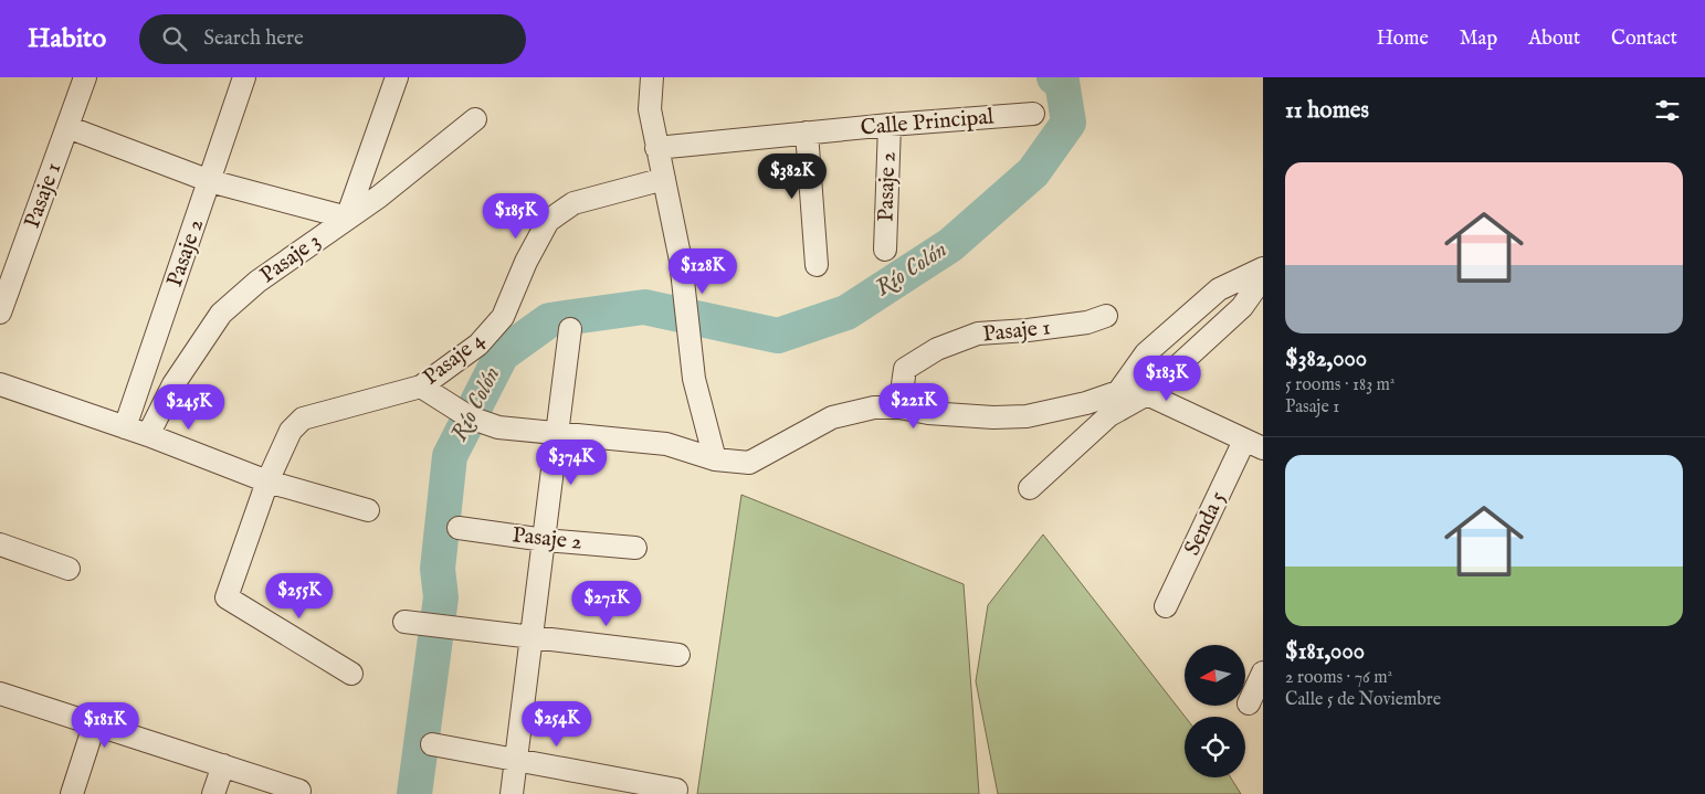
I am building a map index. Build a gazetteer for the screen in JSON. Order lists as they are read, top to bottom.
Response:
{
  "streets": {
    "street": [
      "Calle Principal",
      "Pasaje 2",
      "Pasaje 1",
      "Pasaje 3",
      "Pasaje 4",
      "Senda 5"
    ]
  },
  "crossings": [
    ["Calle Principal", "Pasaje 2"]
  ],
  "water": ["Río Colón"],
  "north": "left",
  "page": {
    "header": "Habito",
    "search": "Search here",
    "nav": [
      "Home",
      "Map",
      "About",
      "Contact"
    ],
    "heading": "11 homes",
    "list": [
      {
        "name": "$382,000",
        "note": "5 rooms · 183 m² · Pasaje 1"
      },
      {
        "name": "$181,000",
        "note": "2 rooms · 76 m² · Calle 5 de Noviembre"
      }
    ],
    "price": [
      "$382K",
      "$185K",
      "$128K",
      "$183K",
      "$221K",
      "$245K",
      "$374K",
      "$255K",
      "$271K",
      "$254K",
      "$181K"
    ]
  }
}
